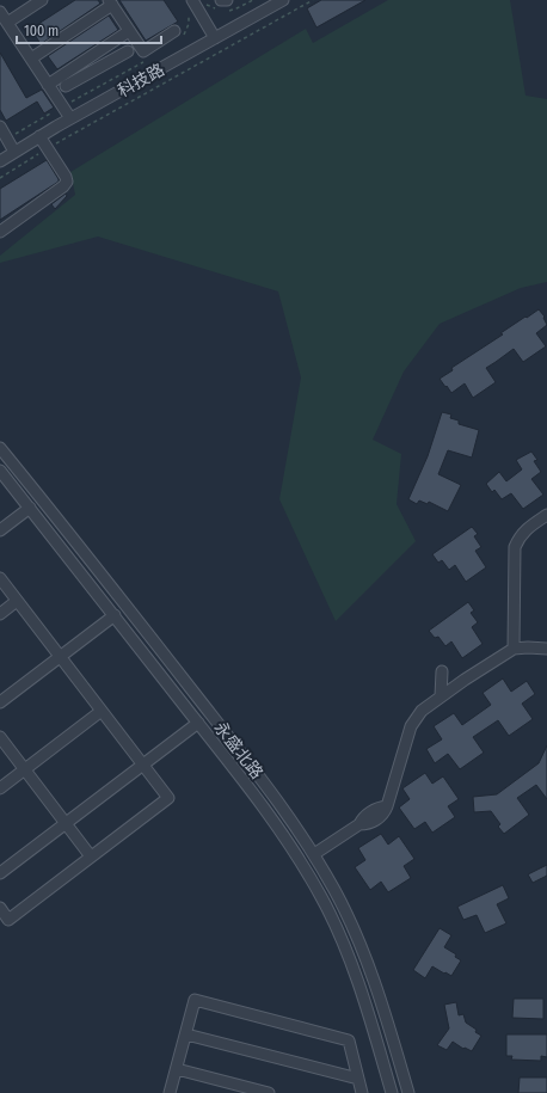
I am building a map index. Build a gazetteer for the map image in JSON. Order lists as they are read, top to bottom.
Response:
{
  "streets": {
    "street": ["科技路", "永盛北路"]
  },
  "scale_bar": "100 m"
}
